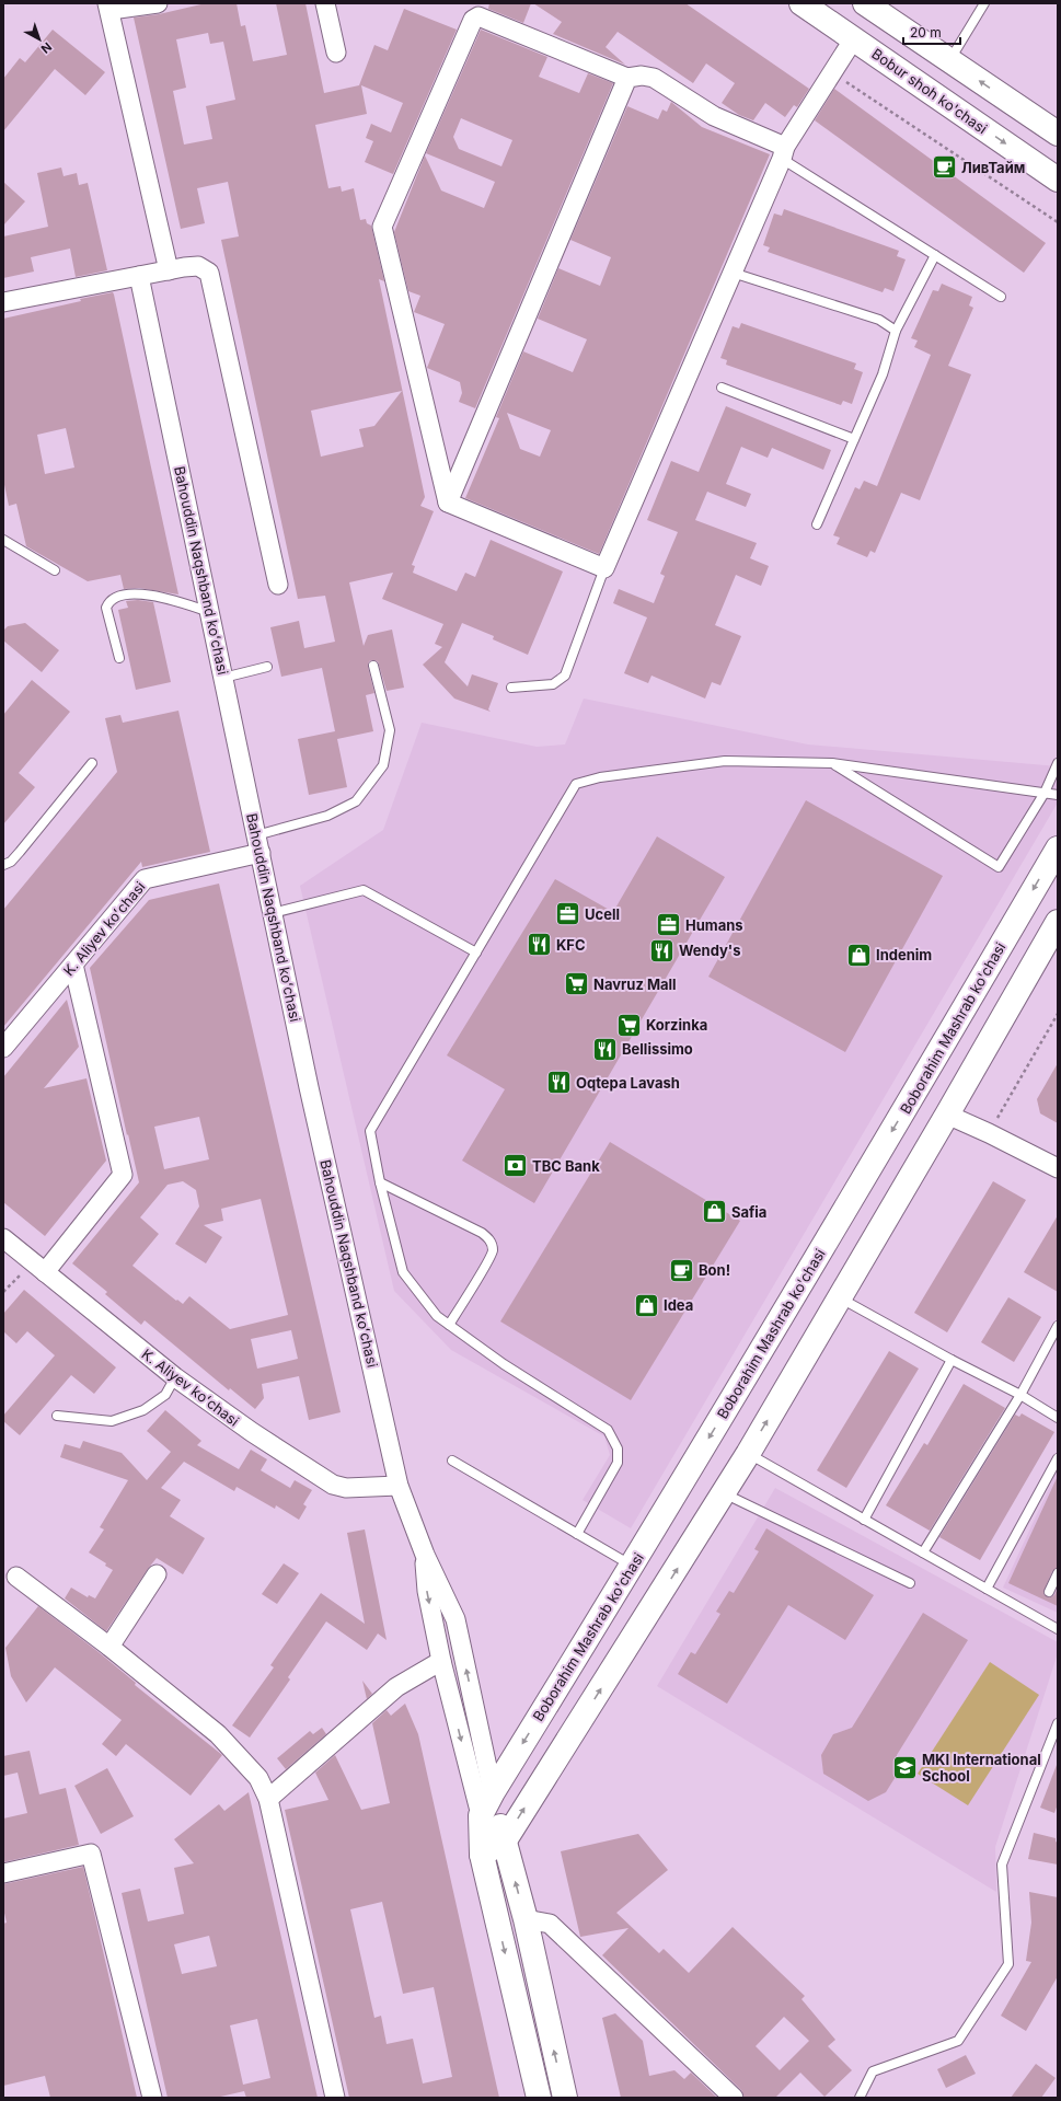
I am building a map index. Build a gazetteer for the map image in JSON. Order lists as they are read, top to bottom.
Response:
{
  "streets": {
    "main road": ["Bobur shoh ko'chasi", "Boborahim Mashrab ko'chasi"],
    "street": ["Bahouddin Naqshband koʻchasi", "K. Aliyev koʻchasi"]
  },
  "crossings": [
    ["Bahouddin Naqshband koʻchasi", "K. Aliyev koʻchasi"]
  ],
  "places": {
    "cafe": ["ЛивТайм", "Bon!"],
    "office": ["Ucell", "Humans"],
    "restaurant": [
      "KFC",
      "Wendy's",
      "Bellissimo",
      "Oqtepa Lavash"
    ],
    "shop": ["Indenim", "Safia", "Idea"],
    "supermarket": ["Navruz Mall", "Korzinka"],
    "bank": ["TBC Bank"],
    "school or university": ["MKI International School"]
  },
  "scale_bar": "20 m",
  "north": "bottom right"
}
